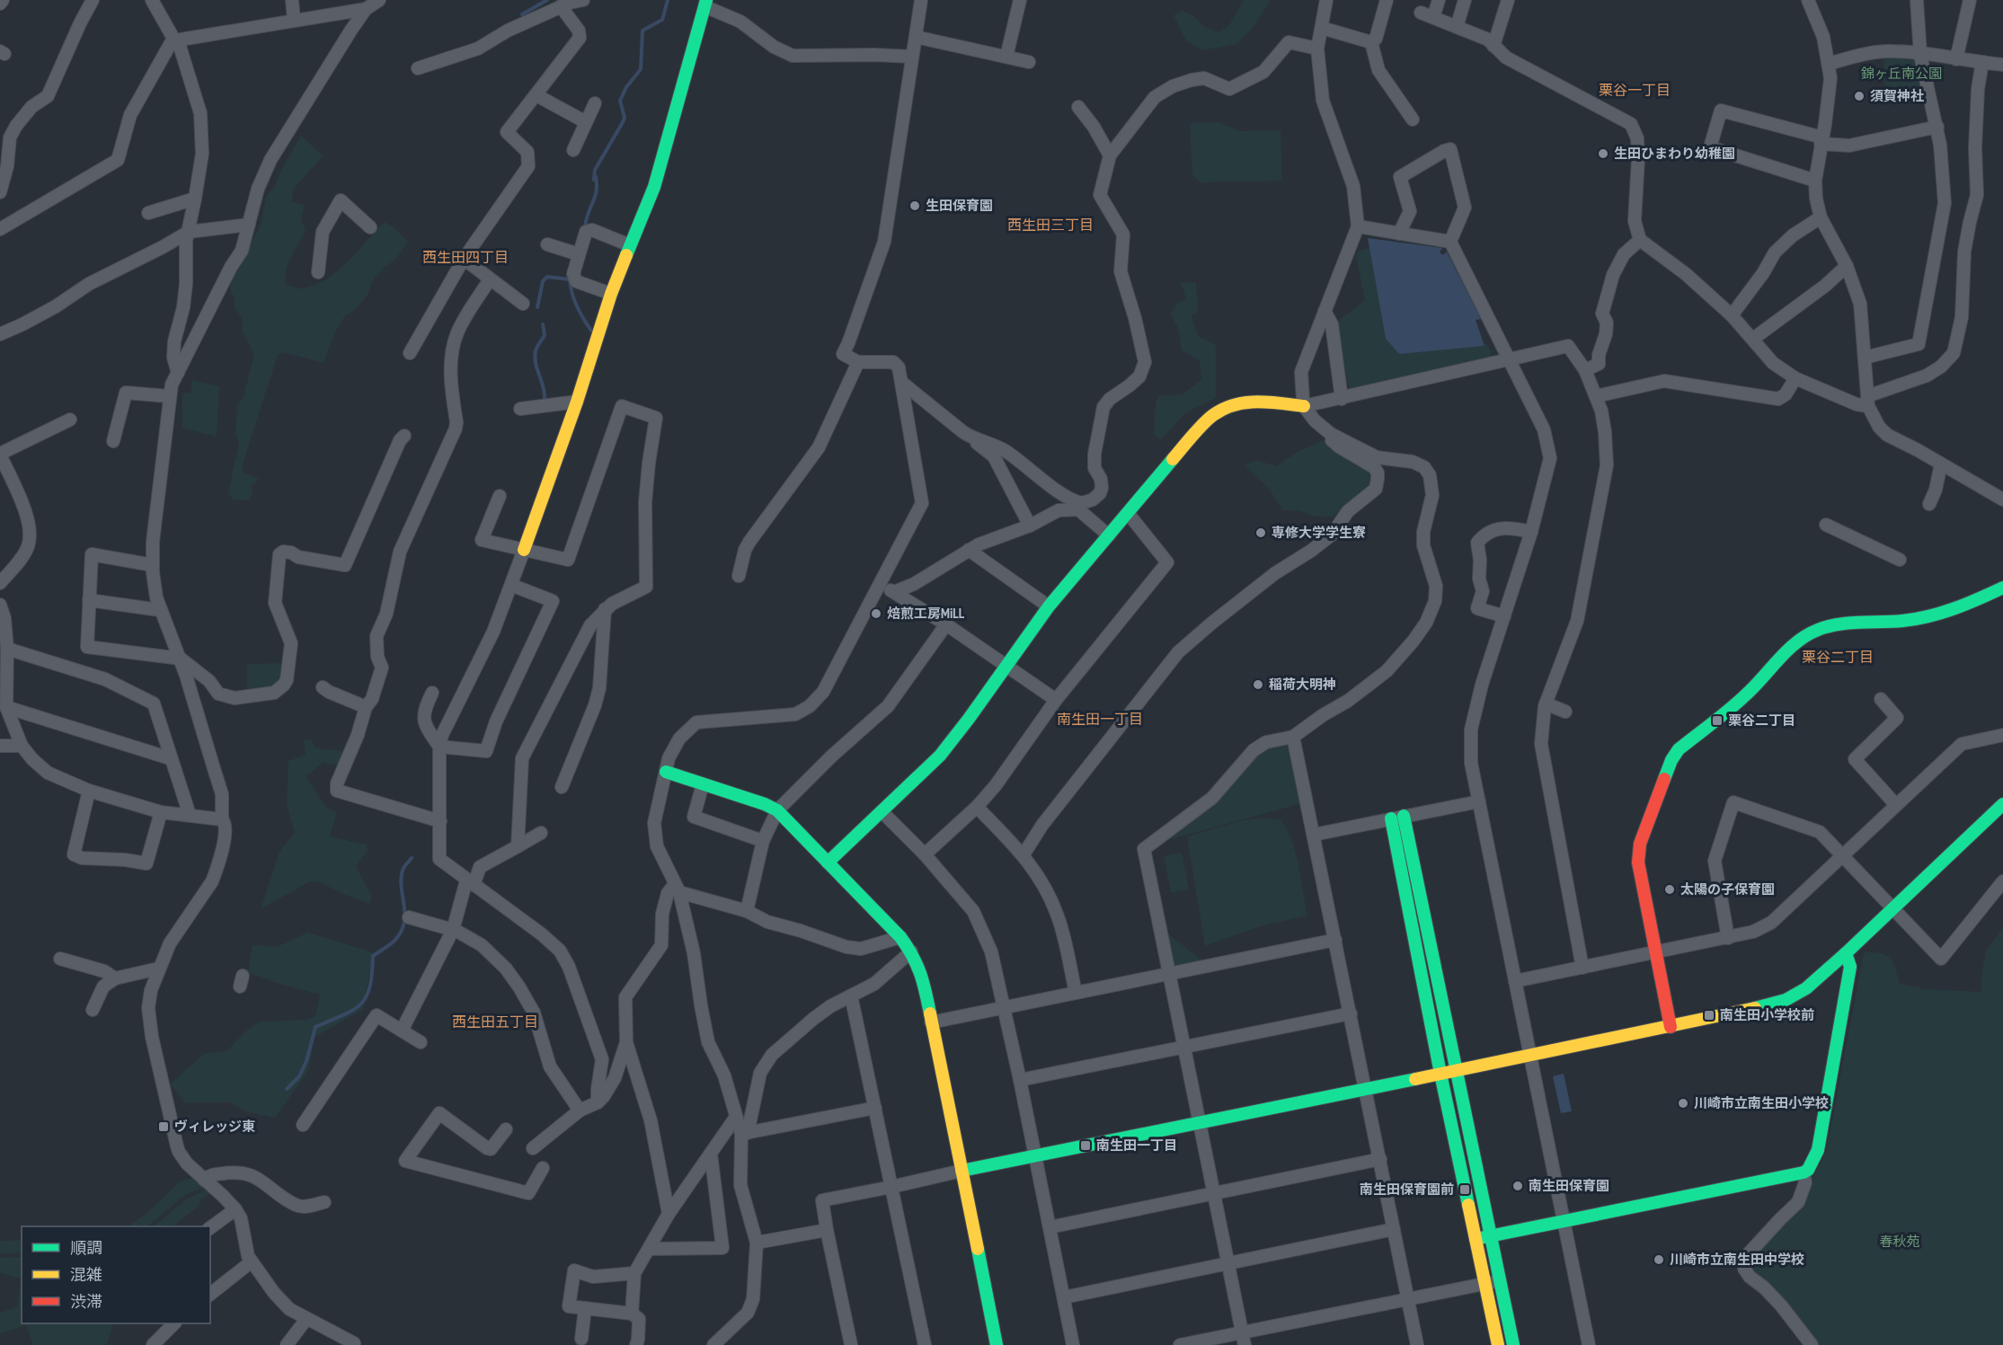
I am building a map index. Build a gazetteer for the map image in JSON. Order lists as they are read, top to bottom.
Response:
{
  "districts": [
    "栗谷一丁目",
    "西生田三丁目",
    "西生田四丁目",
    "栗谷二丁目",
    "南生田一丁目",
    "西生田五丁目"
  ],
  "parks": ["錦ヶ丘南公園", "春秋苑"],
  "places": {
    "other": [
      "須賀神社",
      "生田ひまわり幼稚園",
      "生田保育園",
      "専修大学学生寮",
      "焙煎工房MiLL",
      "稲荷大明神",
      "太陽の子保育園",
      "川崎市立南生田小学校",
      "南生田保育園",
      "川崎市立南生田中学校"
    ],
    "transit": [
      "栗谷二丁目",
      "南生田小学校前",
      "ヴィレッジ東",
      "南生田一丁目",
      "南生田保育園前"
    ]
  },
  "legend": ["順調", "混雑", "渋滞"]
}
